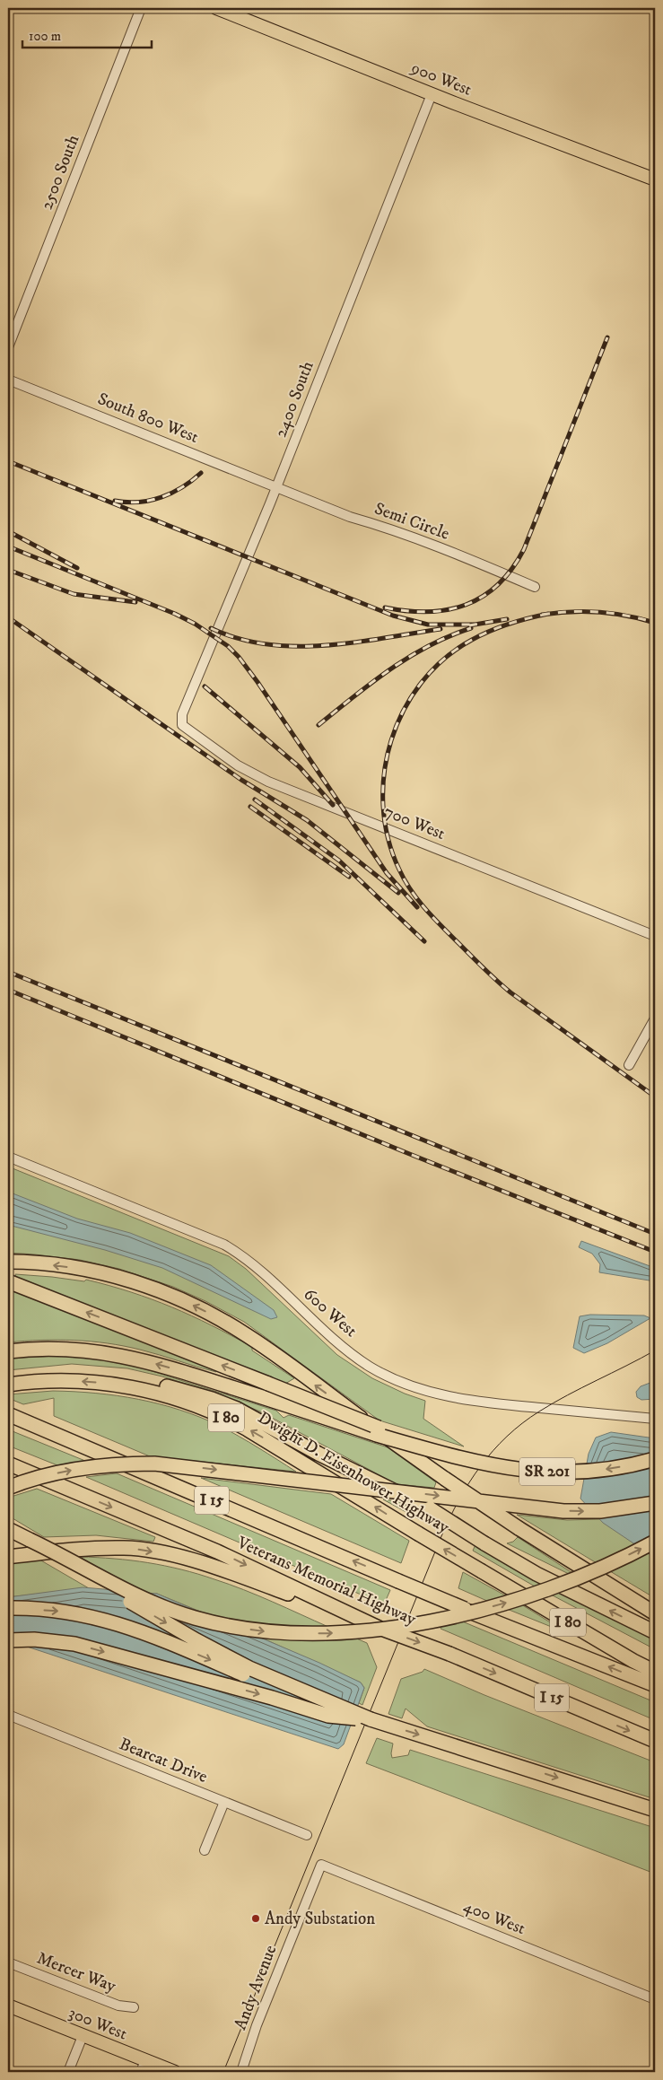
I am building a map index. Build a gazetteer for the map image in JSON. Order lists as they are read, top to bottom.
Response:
{
  "streets": {
    "highway": [
      "I 80",
      "SR 201",
      "Dwight D. Eisenhower Highway",
      "I 15",
      "Veterans Memorial Highway"
    ],
    "main road": ["900 West", "300 West"],
    "street": [
      "2500 South",
      "2400 South",
      "South 800 West",
      "Semi Circle",
      "700 West",
      "600 West",
      "Bearcat Drive",
      "400 West",
      "Mercer Way",
      "Andy Avenue"
    ]
  },
  "crossings": [
    ["900 West", "2400 South"],
    ["2400 South", "South 800 West"],
    ["2400 South", "Semi Circle"],
    ["2400 South", "700 West"],
    ["South 800 West", "Semi Circle"],
    ["400 West", "Andy Avenue"]
  ],
  "places": ["Andy Substation"],
  "scale_bar": "100 m"
}
